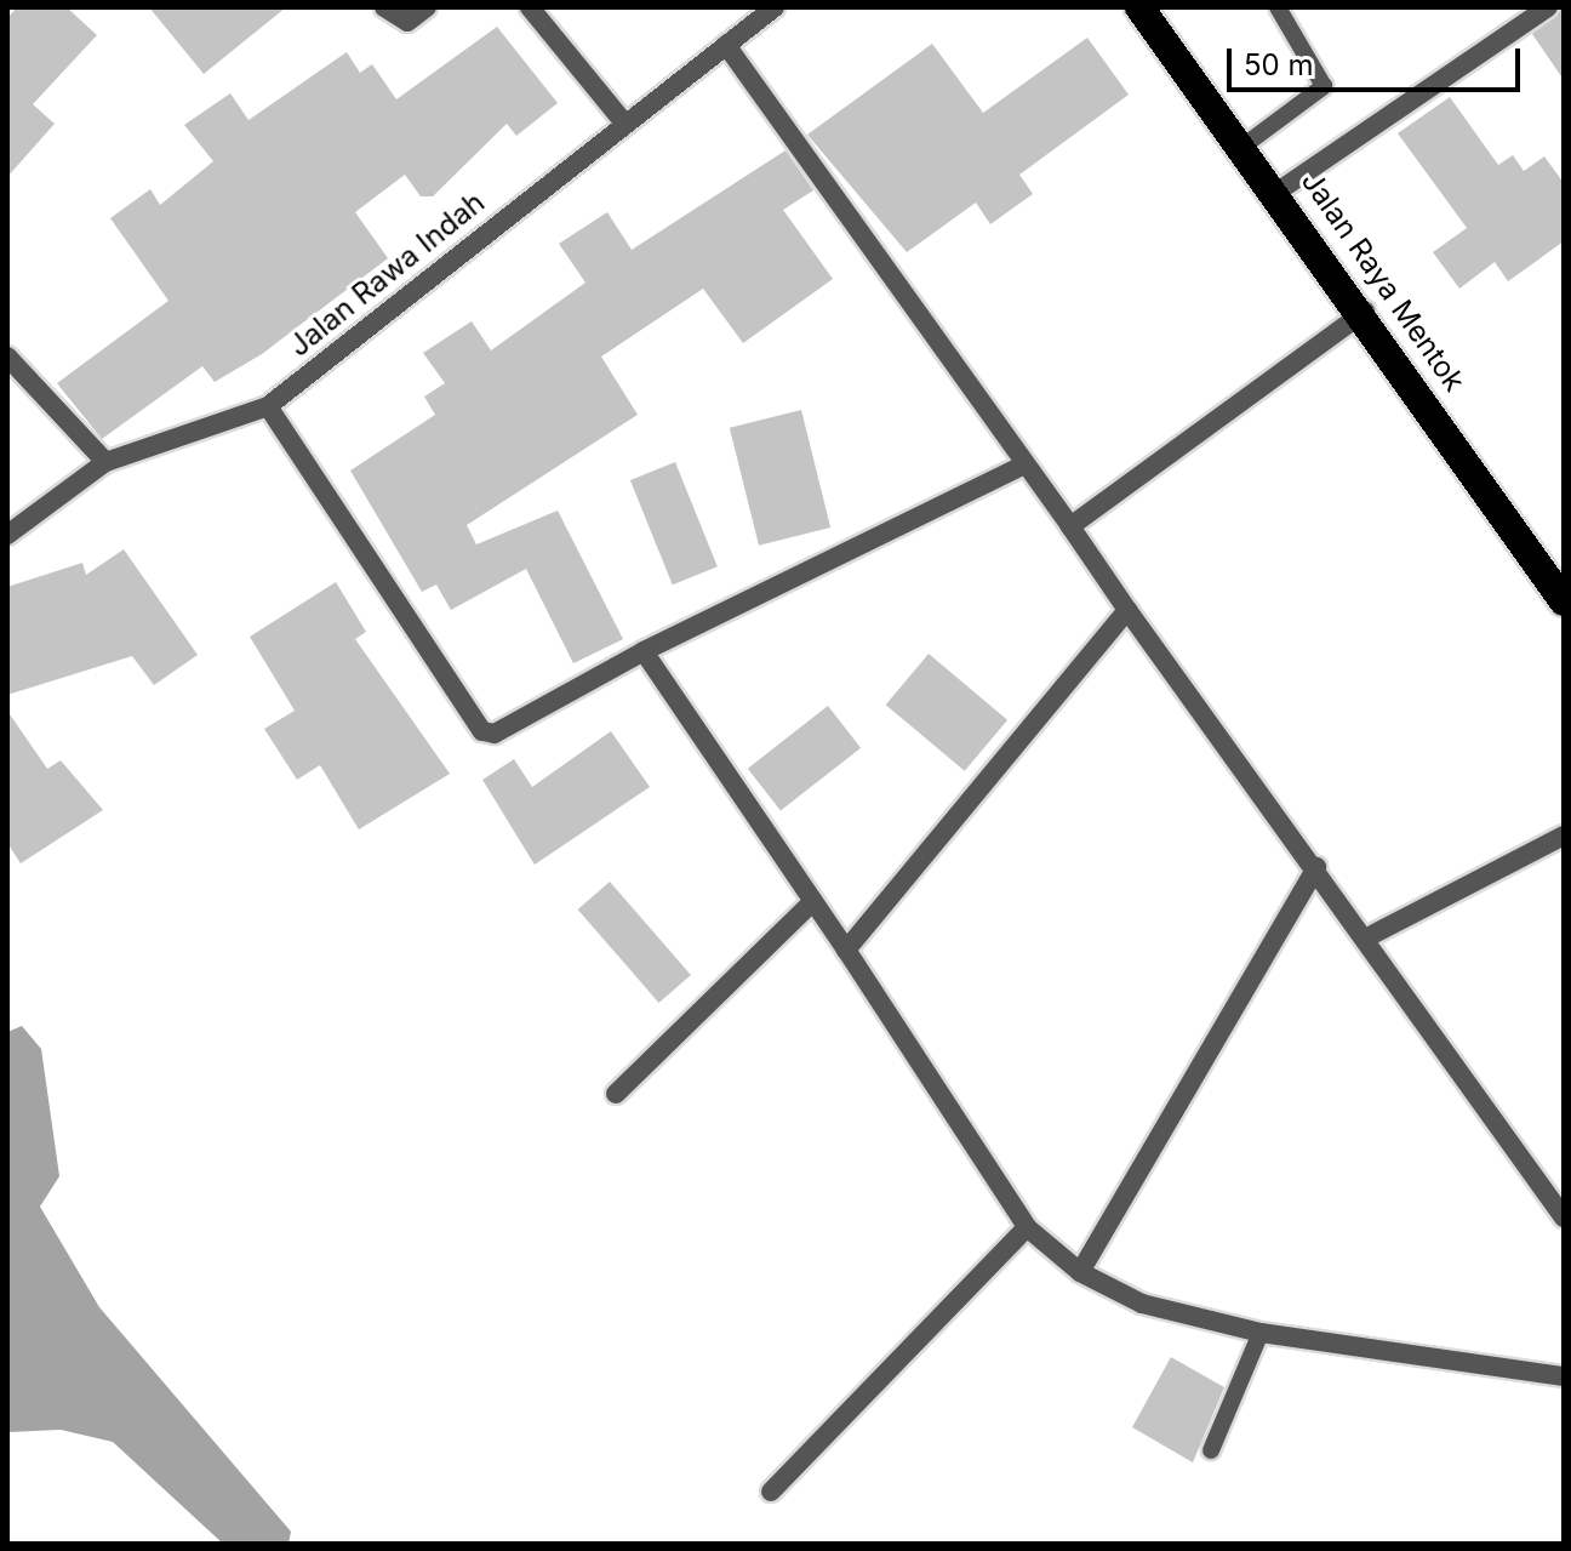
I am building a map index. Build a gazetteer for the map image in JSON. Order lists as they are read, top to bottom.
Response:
{
  "streets": {
    "highway": ["Jalan Raya Mentok"],
    "street": ["Jalan Rawa Indah"]
  },
  "scale_bar": "50 m"
}
